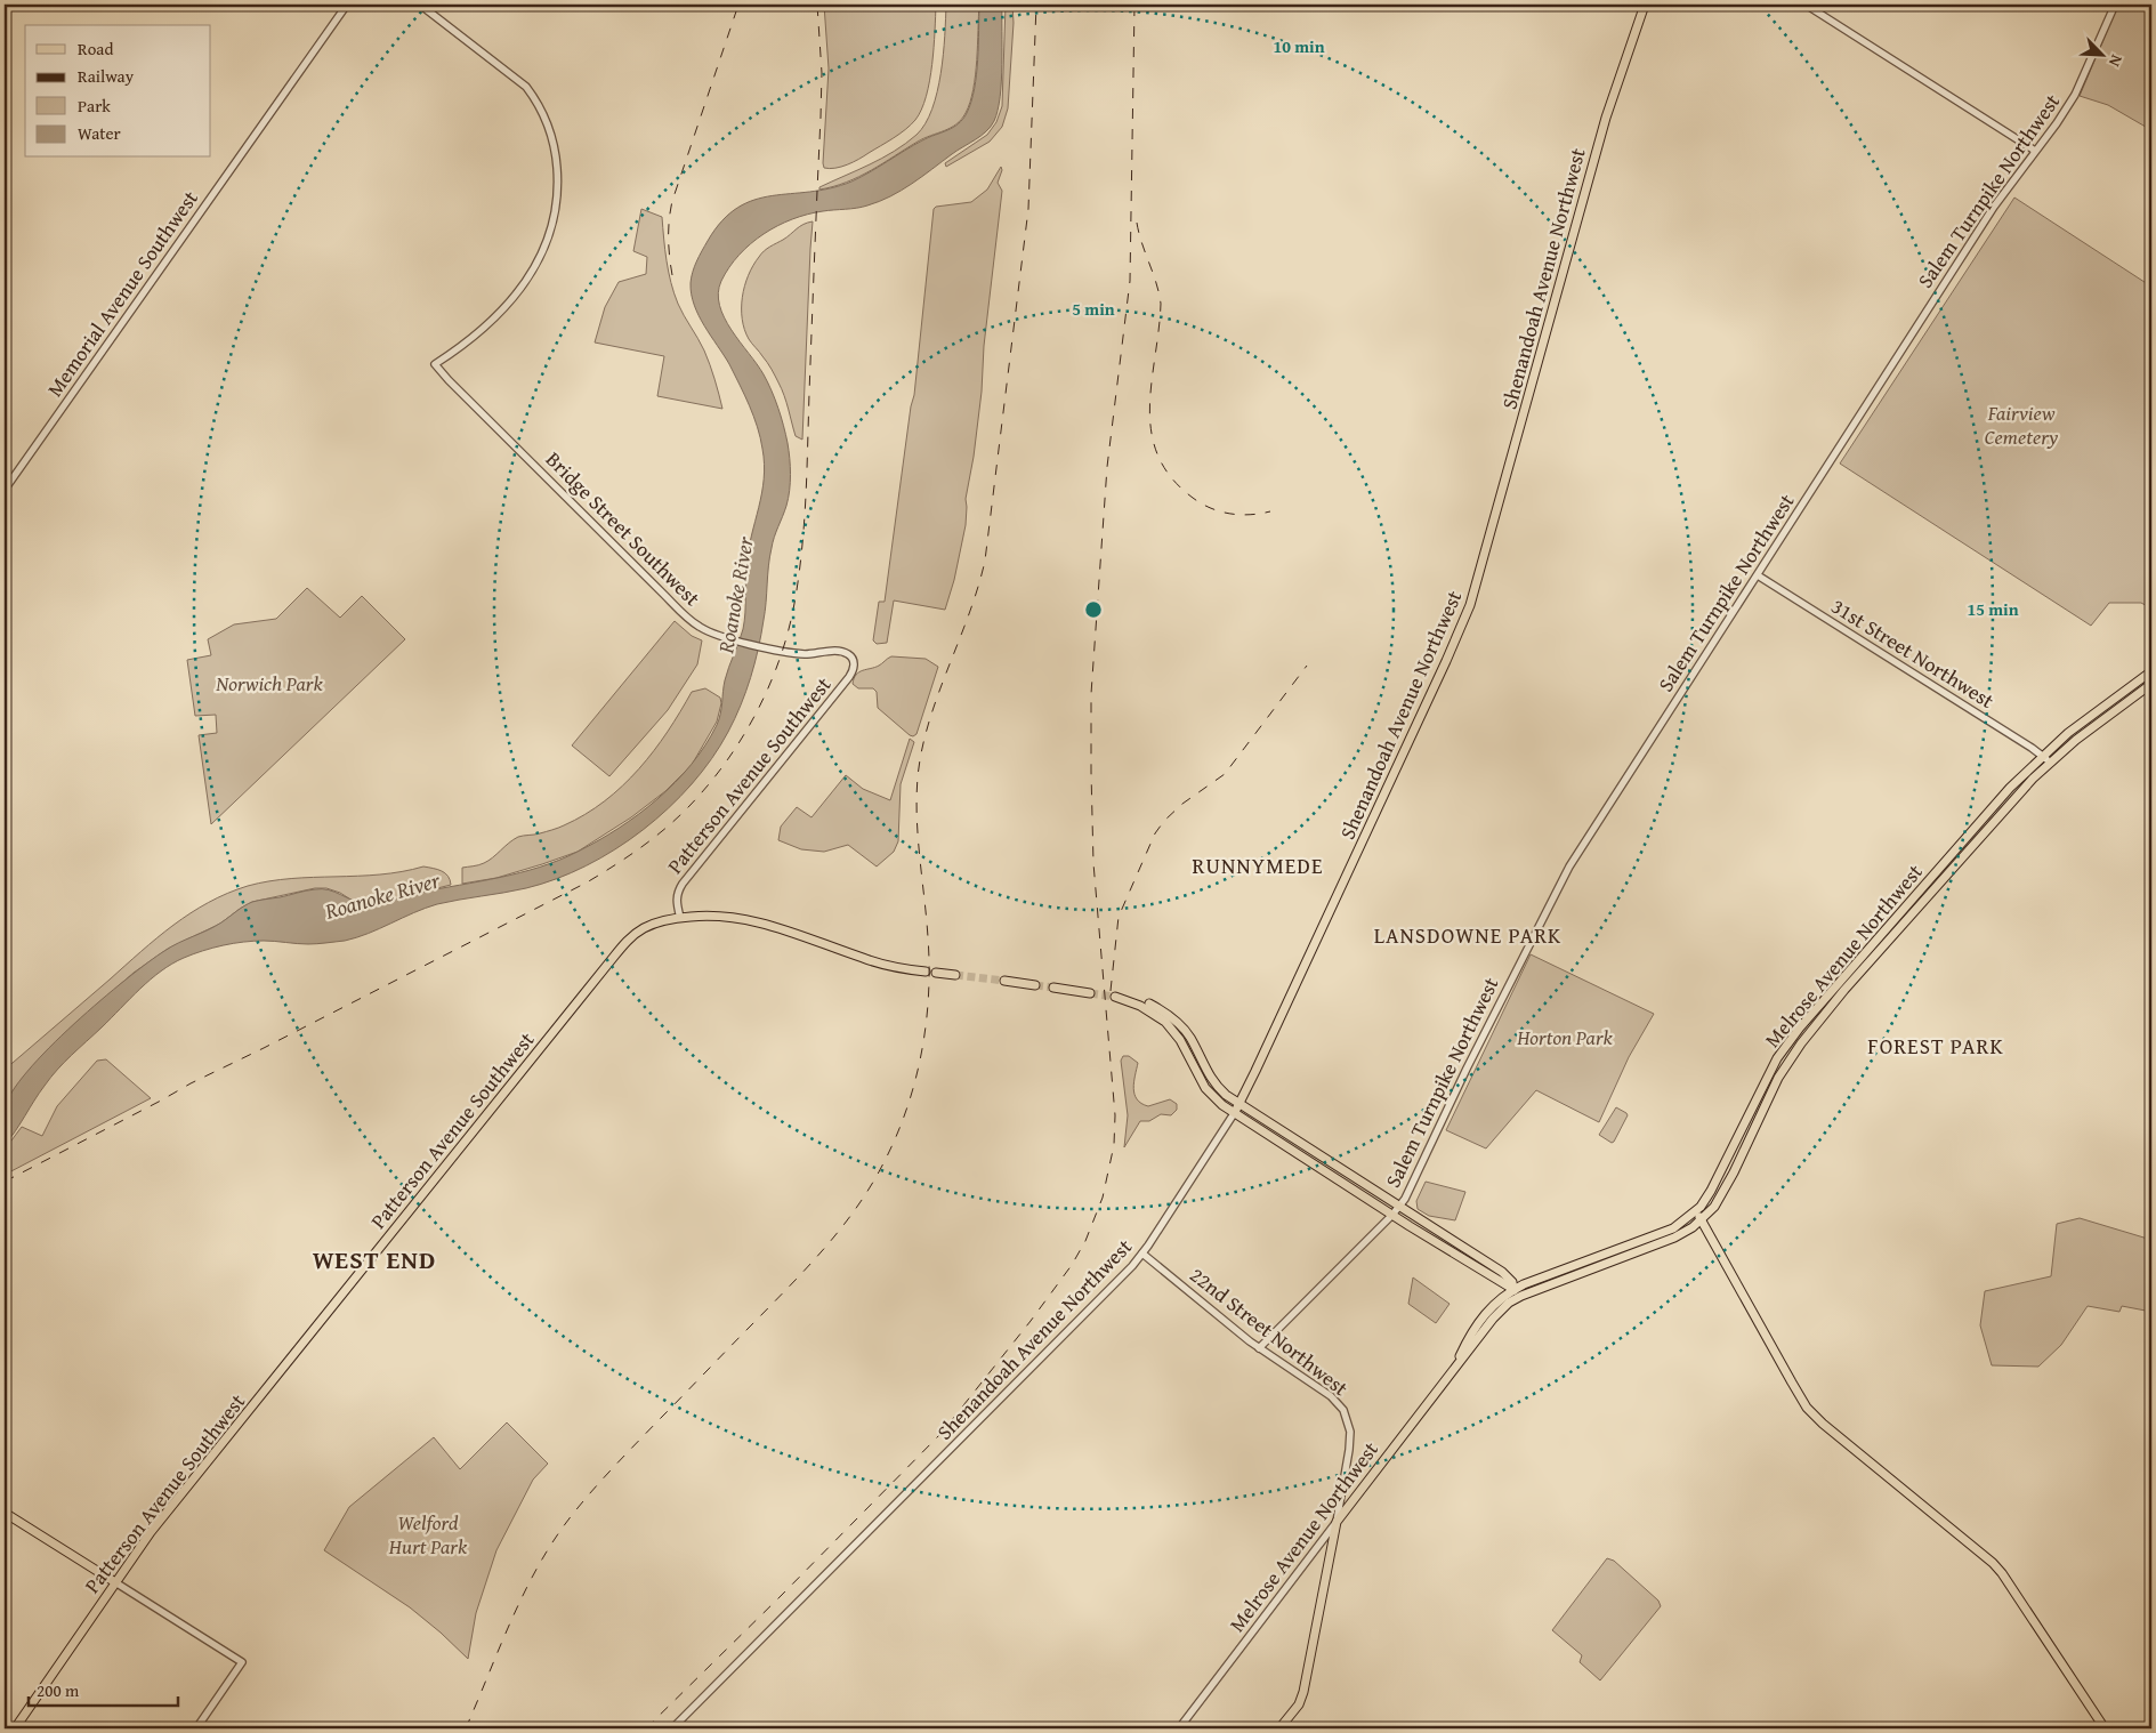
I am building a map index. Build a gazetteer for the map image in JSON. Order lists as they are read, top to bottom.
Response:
{
  "streets": {
    "main road": ["Shenandoah Avenue Northwest", "Patterson Avenue Southwest", "Melrose Avenue Northwest"],
    "street": [
      "Salem Turnpike Northwest",
      "Memorial Avenue Southwest",
      "Bridge Street Southwest",
      "31st Street Northwest",
      "22nd Street Northwest"
    ]
  },
  "crossings": [
    ["Salem Turnpike Northwest", "31st Street Northwest"],
    ["Salem Turnpike Northwest", "22nd Street Northwest"],
    ["Shenandoah Avenue Northwest", "22nd Street Northwest"],
    ["Bridge Street Southwest", "Patterson Avenue Southwest"],
    ["31st Street Northwest", "Melrose Avenue Northwest"],
    ["Melrose Avenue Northwest", "22nd Street Northwest"]
  ],
  "districts": [
    "RUNNYMEDE",
    "LANSDOWNE PARK",
    "FOREST PARK",
    "WEST END"
  ],
  "water": ["Roanoke River"],
  "parks": [
    "Fairview Cemetery",
    "Norwich Park",
    "Horton Park",
    "Welford Hurt Park"
  ],
  "legend": [
    "Road",
    "Railway",
    "Park",
    "Water"
  ],
  "scale_bar": "200 m",
  "north": "bottom right",
  "rings": ["10 min", "5 min", "15 min"]
}
